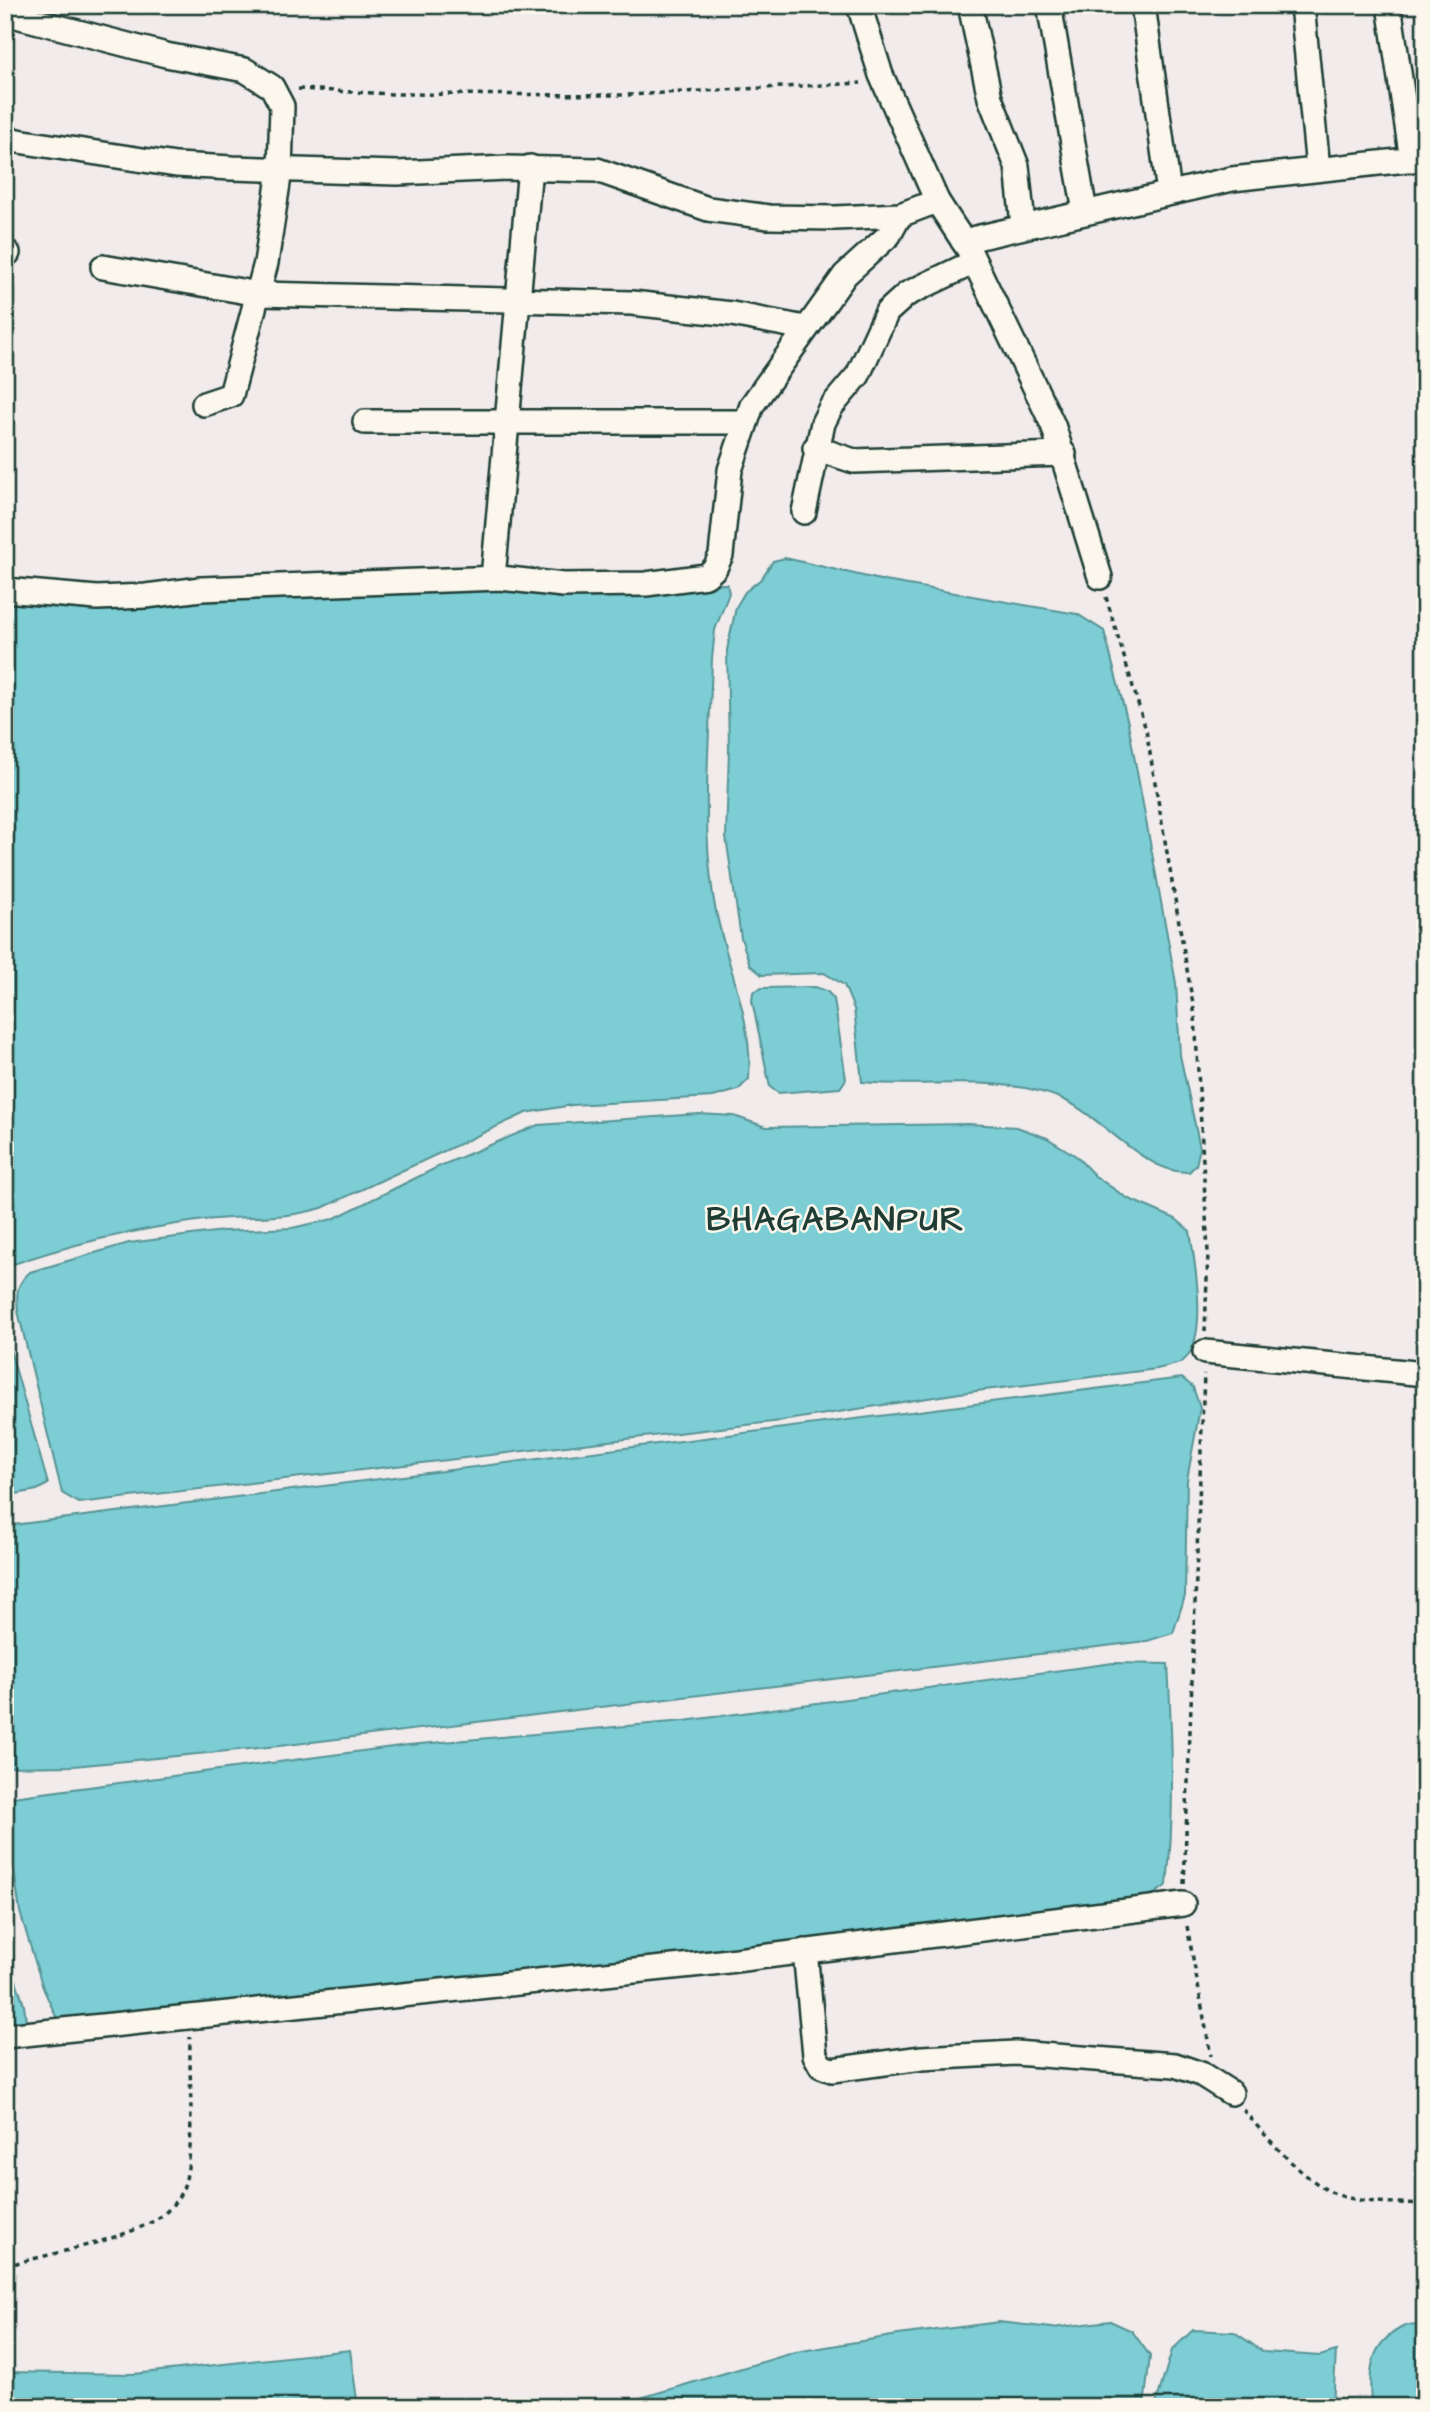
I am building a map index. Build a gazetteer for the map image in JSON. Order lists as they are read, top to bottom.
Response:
{
  "districts": ["BHAGABANPUR"]
}
